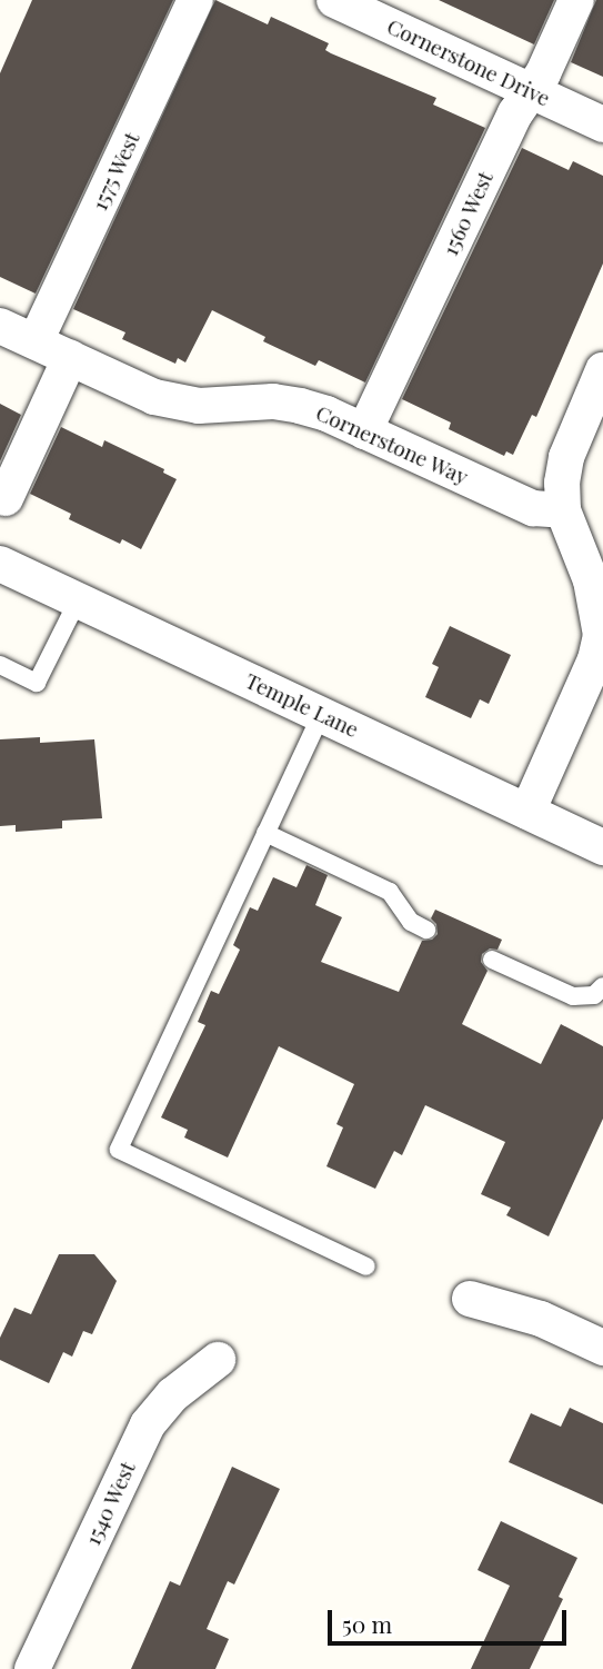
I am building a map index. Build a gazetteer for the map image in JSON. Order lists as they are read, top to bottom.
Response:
{
  "streets": {
    "street": [
      "Cornerstone Drive",
      "1575 West",
      "1560 West",
      "Cornerstone Way",
      "Temple Lane",
      "1540 West"
    ]
  },
  "crossings": [
    ["Cornerstone Drive", "1560 West"],
    ["1575 West", "Cornerstone Way"],
    ["1560 West", "Cornerstone Way"]
  ],
  "scale_bar": "50 m"
}
